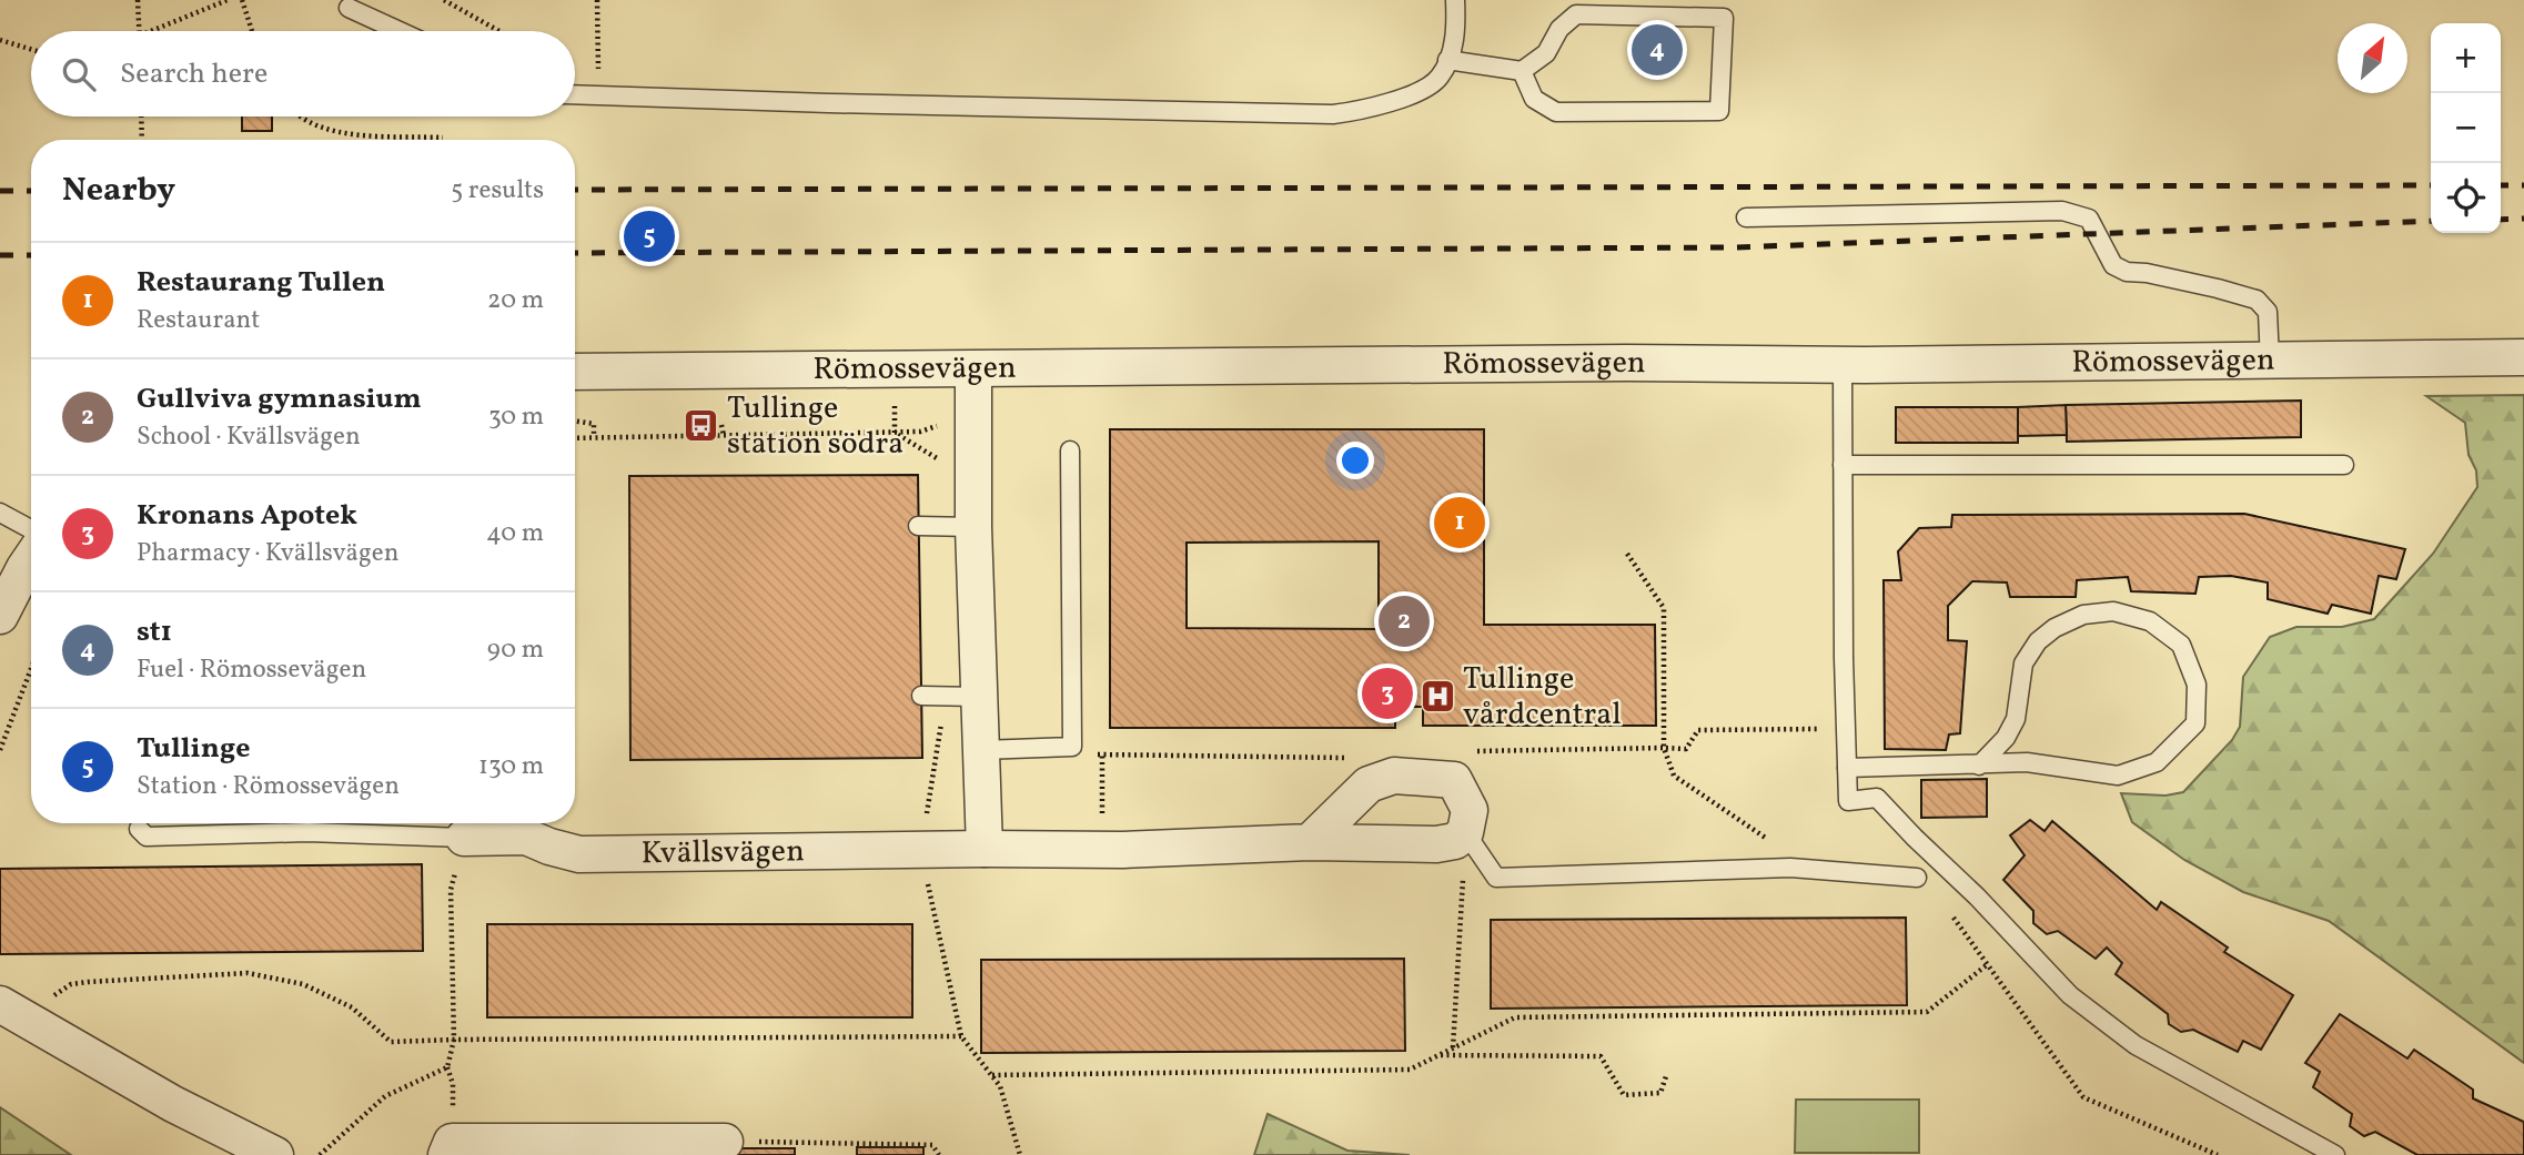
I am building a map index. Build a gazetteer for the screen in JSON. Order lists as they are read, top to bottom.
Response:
{
  "streets": {
    "street": ["Römossevägen", "Kvällsvägen"]
  },
  "places": {
    "bus stop": ["Tullinge station södra"],
    "hospital": ["Tullinge vårdcentral"]
  },
  "north": "top right",
  "page": {
    "pins": [
      "4",
      "5",
      "1",
      "2",
      "3"
    ],
    "map_buttons": ["+", "−"],
    "search": "Search here",
    "heading": ["Nearby", "5 results"],
    "list": [
      {
        "mark": "1",
        "name": "Restaurang Tullen",
        "note": "Restaurant",
        "value": "20 m"
      },
      {
        "mark": "2",
        "name": "Gullviva gymnasium",
        "note": "School · Kvällsvägen",
        "value": "30 m"
      },
      {
        "mark": "3",
        "name": "Kronans Apotek",
        "note": "Pharmacy · Kvällsvägen",
        "value": "40 m"
      },
      {
        "mark": "4",
        "name": "st1",
        "note": "Fuel · Römossevägen",
        "value": "90 m"
      },
      {
        "mark": "5",
        "name": "Tullinge",
        "note": "Station · Römossevägen",
        "value": "130 m"
      }
    ]
  }
}
